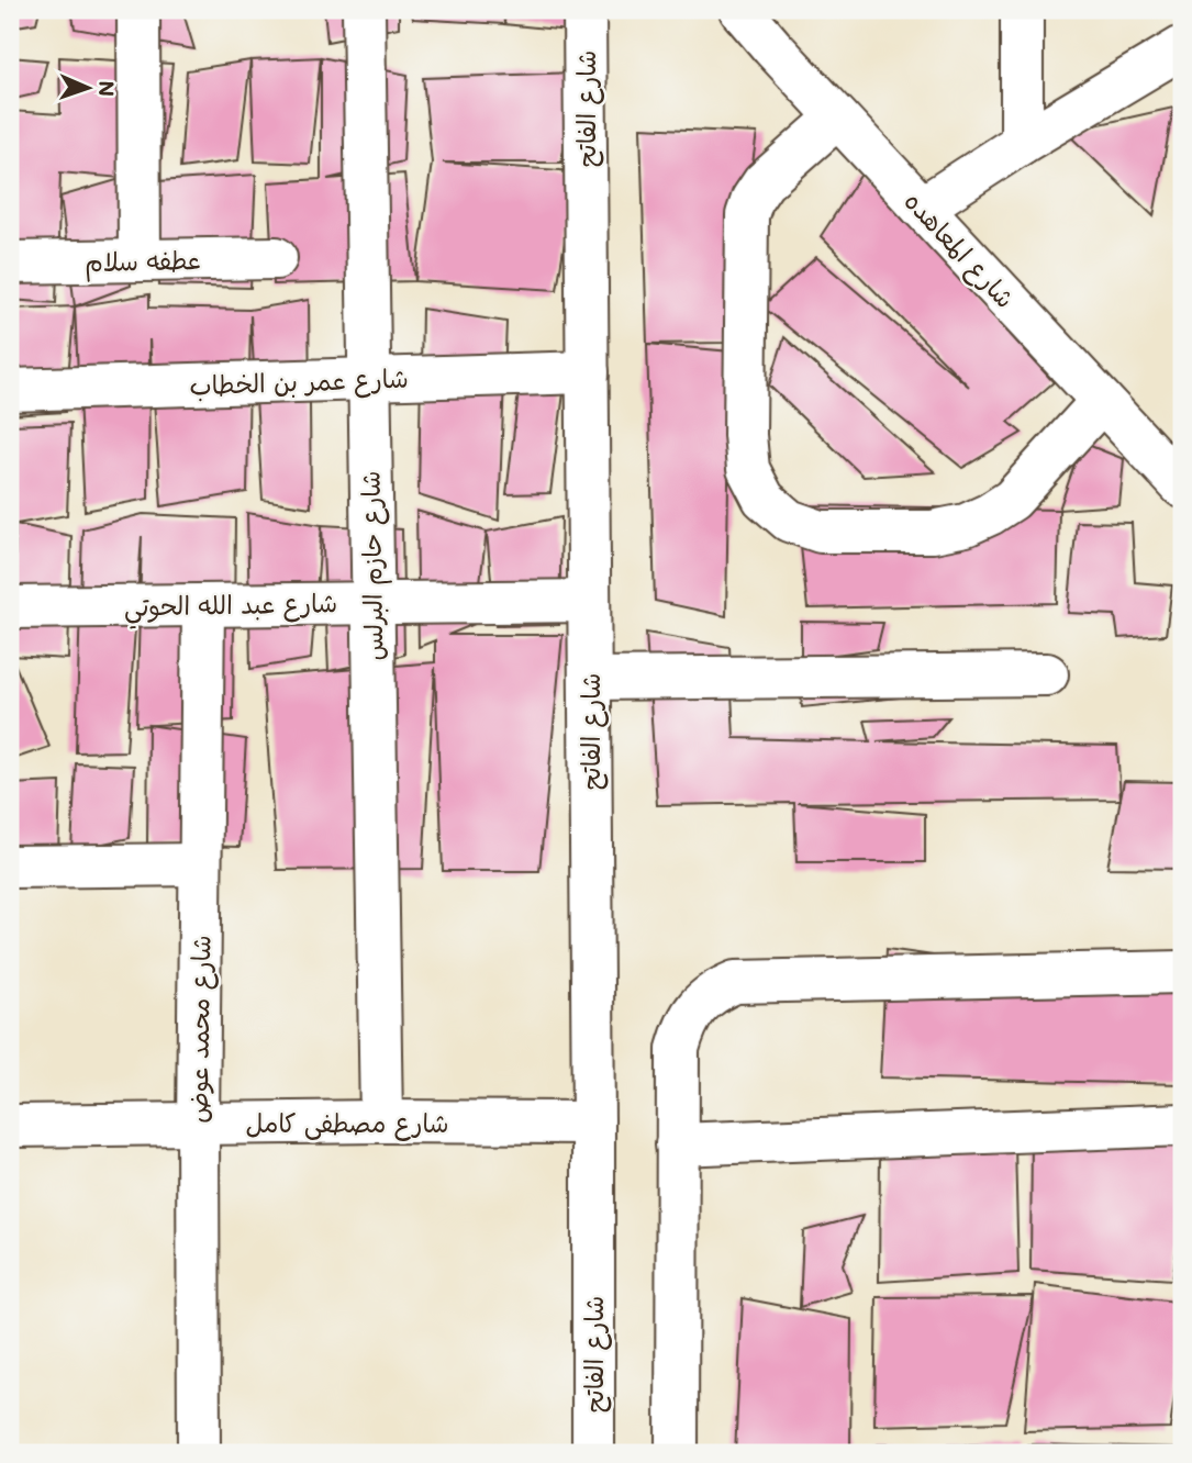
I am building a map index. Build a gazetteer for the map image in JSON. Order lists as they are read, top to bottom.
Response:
{
  "streets": {
    "street": [
      "شارع الفاتح",
      "شارع المعاهده",
      "عطفه سلام",
      "شارع عمر بن الخطاب",
      "شارع حازم البرلس",
      "شارع عبد الله الحوتي",
      "شارع محمد عوض",
      "شارع مصطفى كامل"
    ]
  },
  "crossings": [
    ["شارع الفاتح", "شارع عمر بن الخطاب"],
    ["شارع الفاتح", "شارع عبد الله الحوتي"],
    ["شارع الفاتح", "شارع مصطفى كامل"],
    ["شارع عمر بن الخطاب", "شارع حازم البرلس"],
    ["شارع حازم البرلس", "شارع عبد الله الحوتي"],
    ["شارع حازم البرلس", "شارع مصطفى كامل"],
    ["شارع عبد الله الحوتي", "شارع محمد عوض"],
    ["شارع محمد عوض", "شارع مصطفى كامل"]
  ],
  "north": "right"
}
